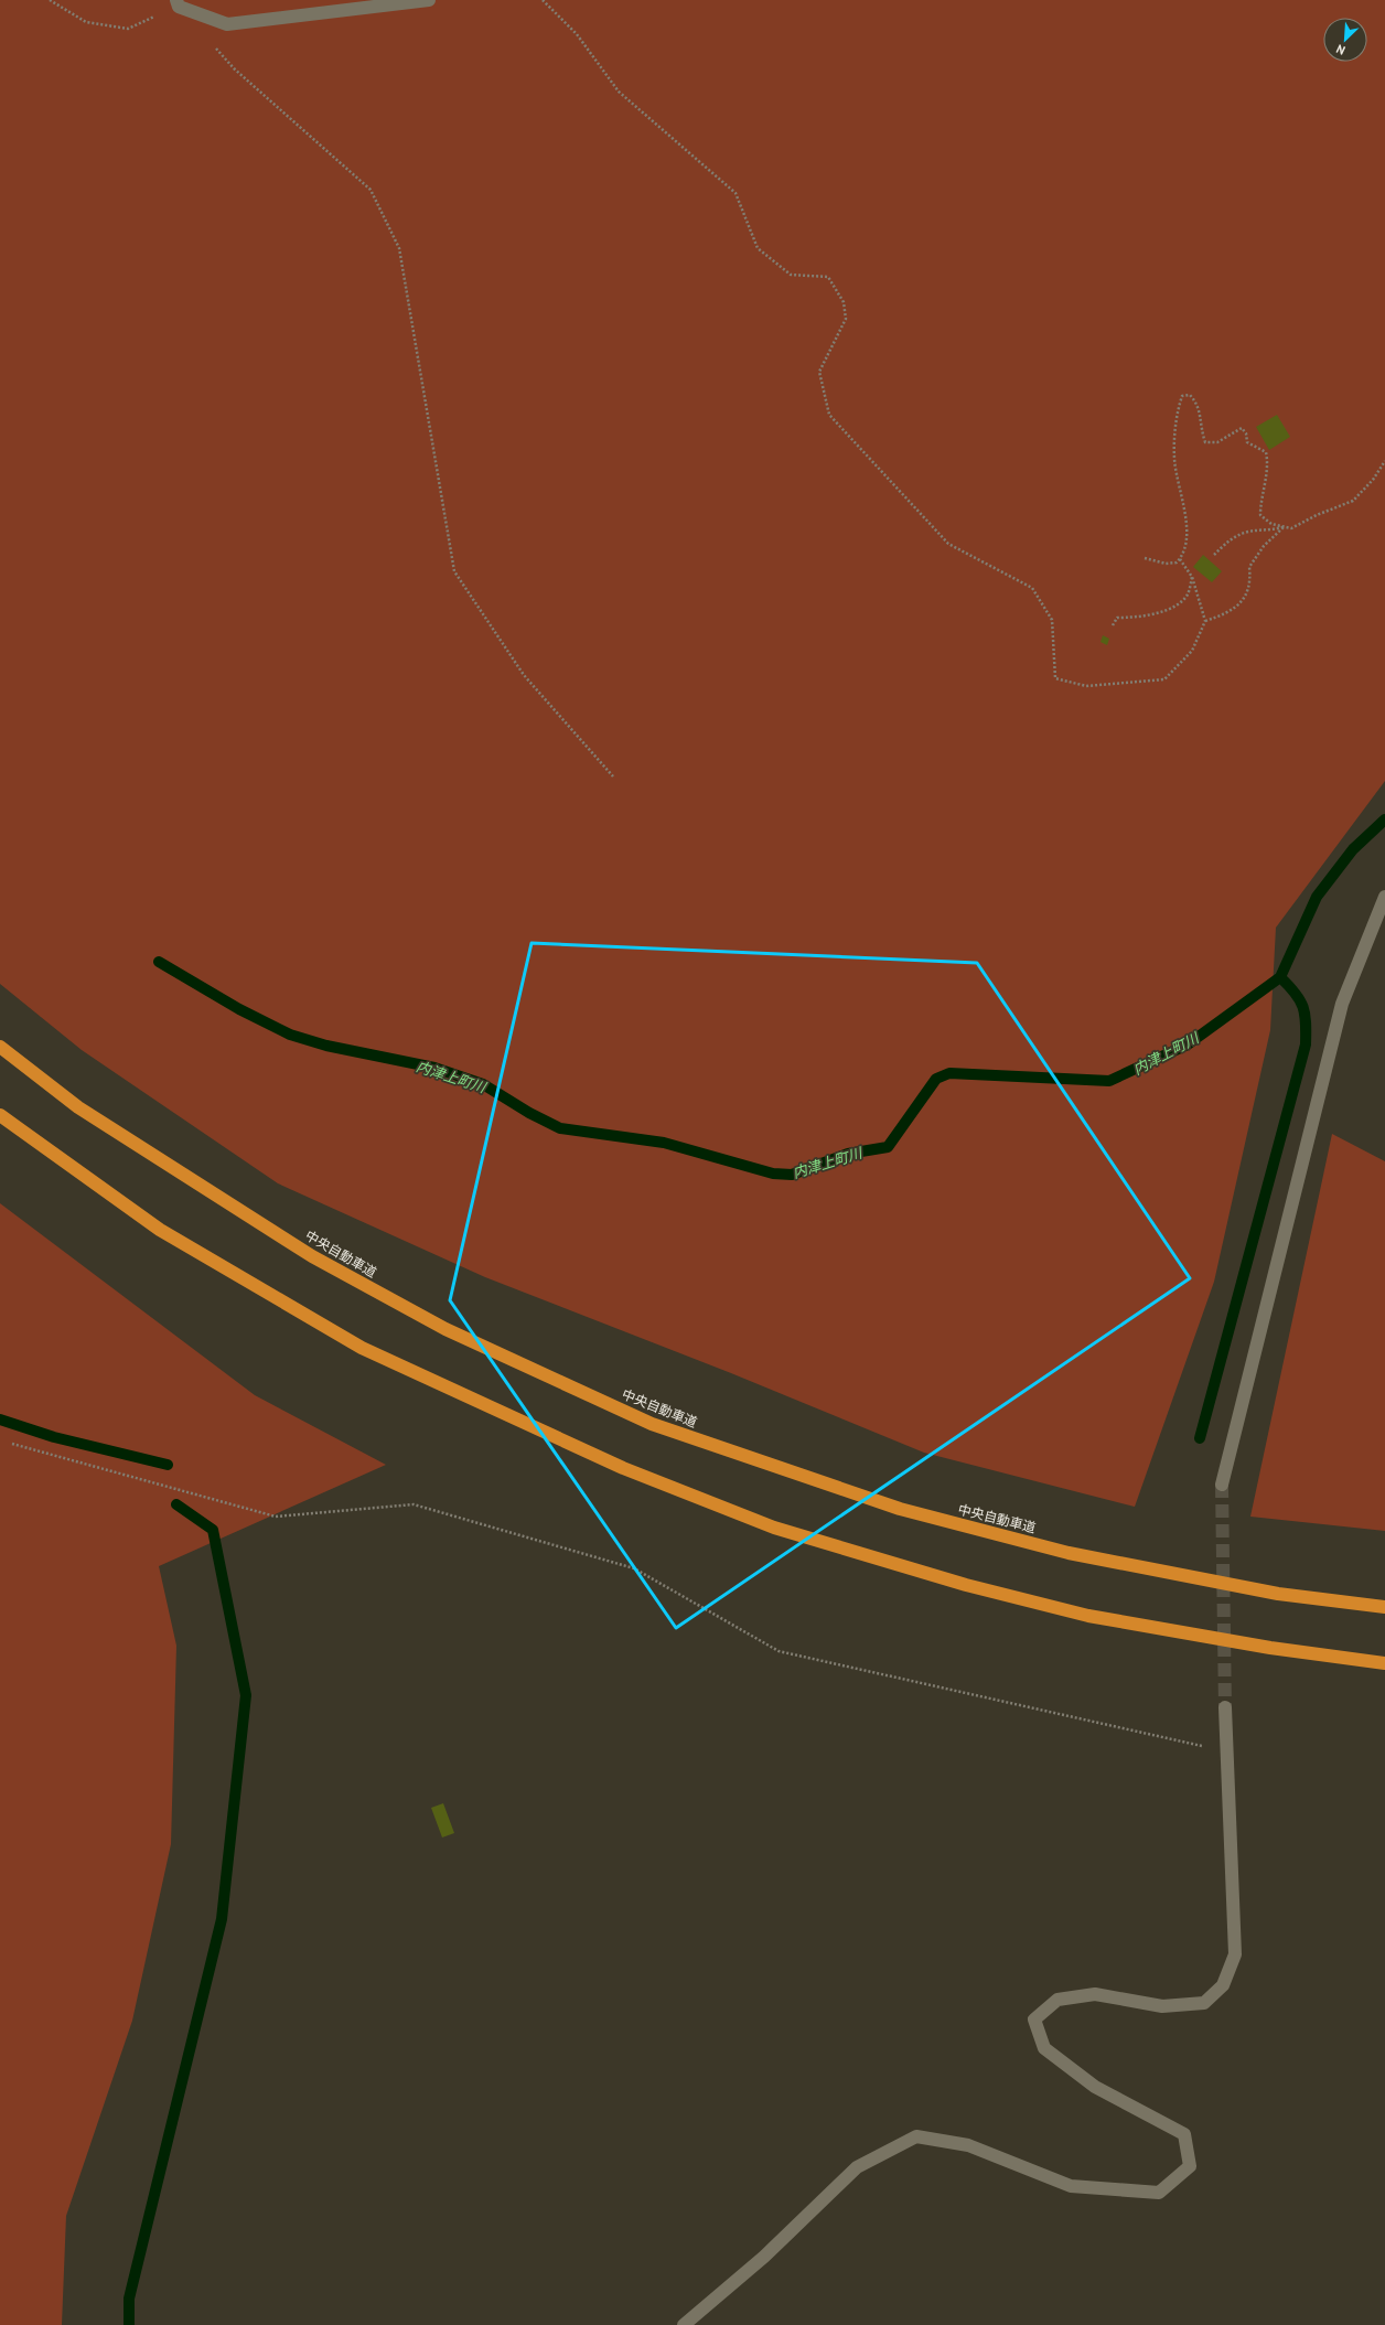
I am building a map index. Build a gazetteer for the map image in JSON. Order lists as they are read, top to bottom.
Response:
{
  "streets": {
    "highway": ["中央自動車道"]
  },
  "water": ["内津上町川"],
  "north": "bottom left"
}
